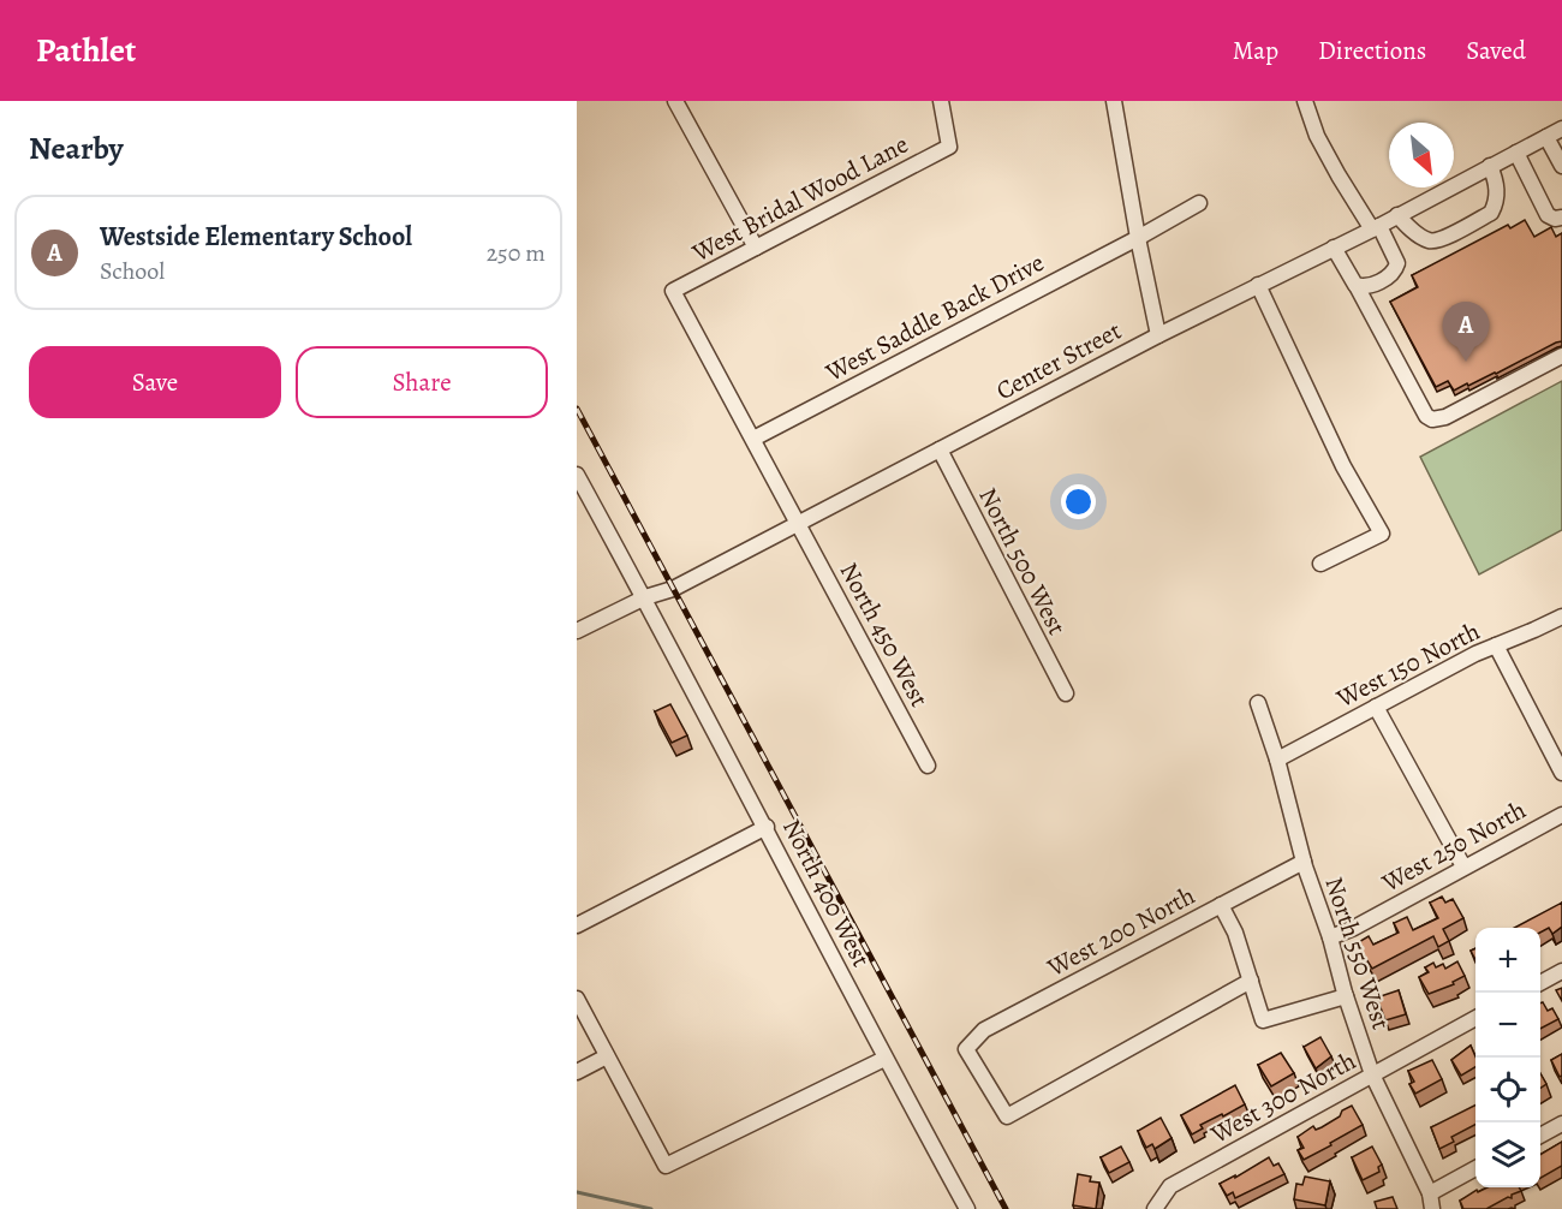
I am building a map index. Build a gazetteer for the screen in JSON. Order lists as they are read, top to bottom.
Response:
{
  "streets": {
    "street": [
      "West Bridal Wood Lane",
      "West Saddle Back Drive",
      "Center Street",
      "North 500 West",
      "North 450 West",
      "West 150 North",
      "West 250 North",
      "North 400 West",
      "West 200 North",
      "North 550 West",
      "West 300 North"
    ]
  },
  "crossings": [
    ["West Bridal Wood Lane", "North 450 West"],
    ["West Saddle Back Drive", "North 450 West"],
    ["Center Street", "North 500 West"],
    ["Center Street", "North 450 West"],
    ["Center Street", "North 400 West"],
    ["West 150 North", "North 550 West"],
    ["West 250 North", "North 550 West"],
    ["West 200 North", "North 550 West"],
    ["North 550 West", "West 300 North"]
  ],
  "north": "bottom right",
  "page": {
    "header": "Pathlet",
    "nav": ["Map", "Directions", "Saved"],
    "heading": "Nearby",
    "list": [
      {
        "mark": "A",
        "name": "Westside Elementary School",
        "note": "School",
        "value": "250 m"
      }
    ],
    "pins": "A",
    "buttons": ["Save", "Share"],
    "map_buttons": ["+", "−"]
  }
}
